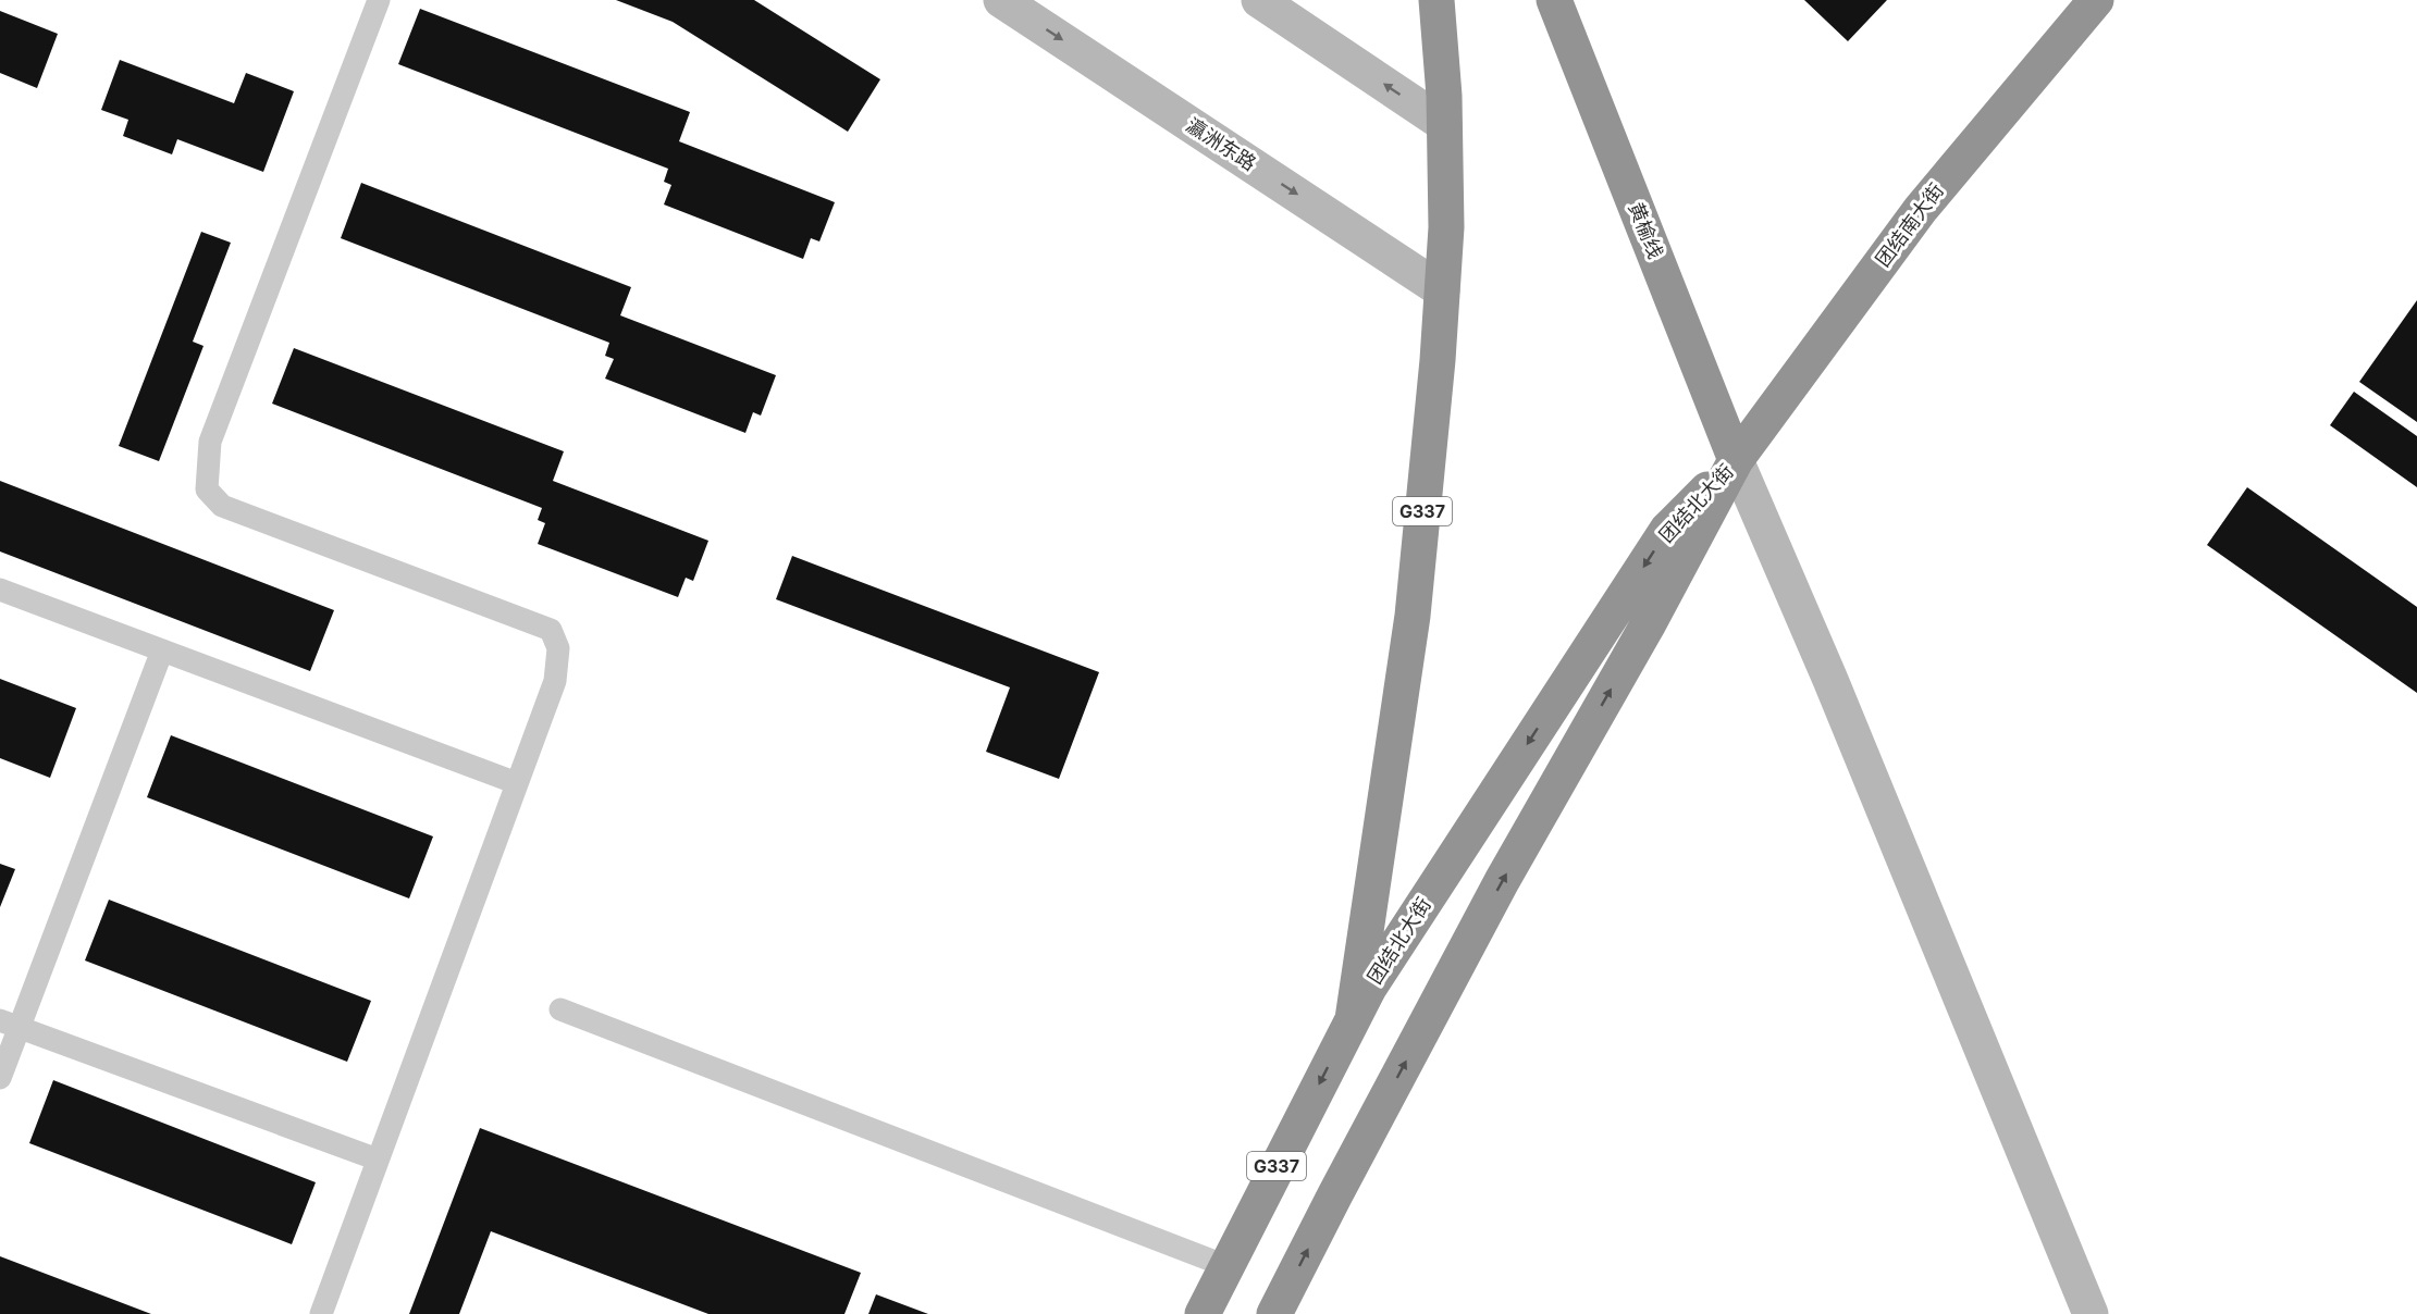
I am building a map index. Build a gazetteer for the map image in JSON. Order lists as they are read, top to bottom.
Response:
{
  "streets": {
    "highway": [
      "团结南大街",
      "黄榆线",
      "团结北大街",
      "G337"
    ],
    "street": ["瀛洲东路"]
  },
  "crossings": [
    ["瀛洲东路", "G337"],
    ["团结南大街", "黄榆线"],
    ["团结南大街", "团结北大街"],
    ["黄榆线", "团结北大街"],
    ["团结北大街", "G337"]
  ]
}
